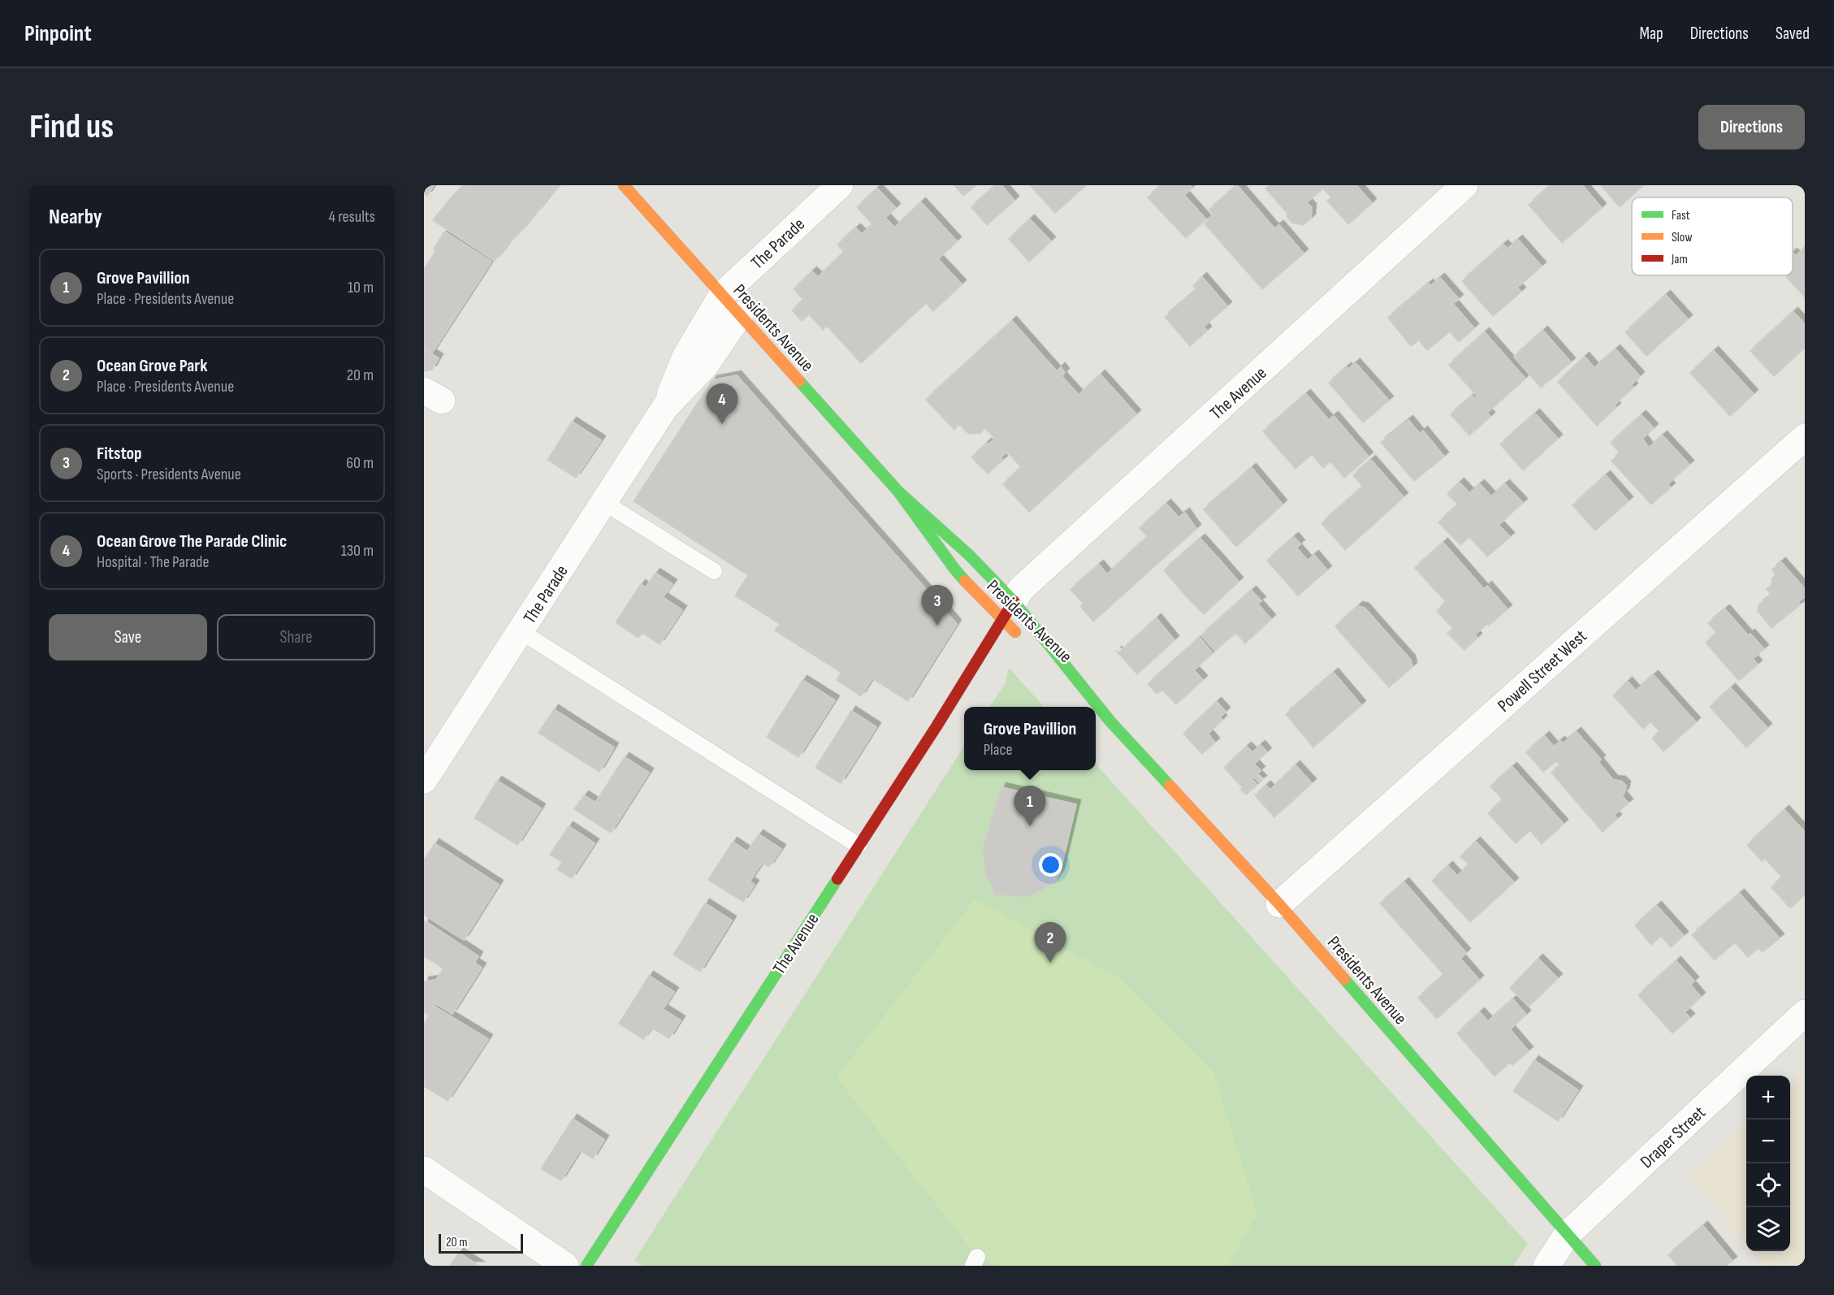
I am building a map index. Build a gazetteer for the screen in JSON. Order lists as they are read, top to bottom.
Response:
{
  "streets": {
    "street": [
      "The Parade",
      "Presidents Avenue",
      "The Avenue",
      "Powell Street West",
      "Draper Street"
    ]
  },
  "crossings": [
    ["The Parade", "Presidents Avenue"],
    ["Presidents Avenue", "The Avenue"],
    ["Presidents Avenue", "Powell Street West"],
    ["Presidents Avenue", "Draper Street"]
  ],
  "legend": ["Fast", "Slow", "Jam"],
  "scale_bar": "20 m",
  "page": {
    "header": "Pinpoint",
    "nav": ["Map", "Directions", "Saved"],
    "buttons": [
      "Directions",
      ["Save", "Share"]
    ],
    "title": "Find us",
    "heading": ["Nearby", "4 results"],
    "list": [
      {
        "mark": "1",
        "name": "Grove Pavillion",
        "note": "Place · Presidents Avenue",
        "value": "10 m"
      },
      {
        "mark": "2",
        "name": "Ocean Grove Park",
        "note": "Place · Presidents Avenue",
        "value": "20 m"
      },
      {
        "mark": "3",
        "name": "Fitstop",
        "note": "Sports · Presidents Avenue",
        "value": "60 m"
      },
      {
        "mark": "4",
        "name": "Ocean Grove The Parade Clinic",
        "note": "Hospital · The Parade",
        "value": "130 m"
      }
    ],
    "pins": [
      "4",
      "3",
      "1",
      "2"
    ],
    "popup": ["Grove Pavillion", "Place"],
    "map_buttons": ["+", "−"],
    "scale": "20 m"
  }
}
